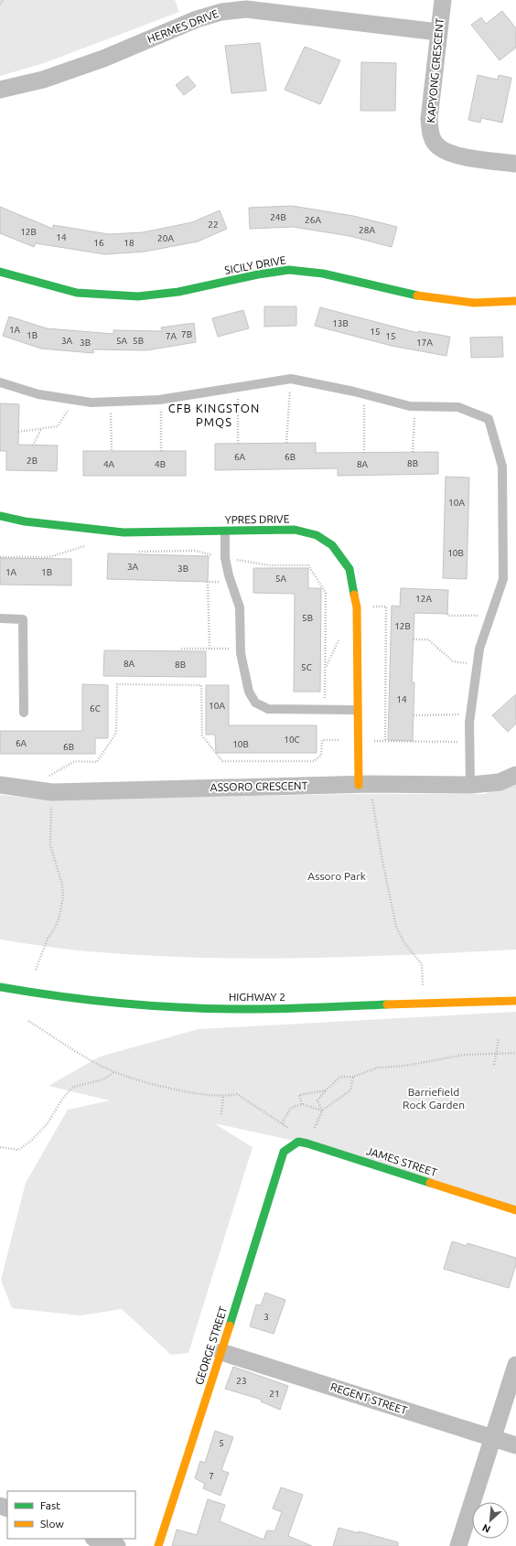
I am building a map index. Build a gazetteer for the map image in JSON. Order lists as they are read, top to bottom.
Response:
{
  "streets": {
    "street": [
      "HERMES DRIVE",
      "KAPYONG CRESCENT",
      "SICILY DRIVE",
      "YPRES DRIVE",
      "ASSORO CRESCENT",
      "HIGHWAY 2",
      "JAMES STREET",
      "GEORGE STREET",
      "REGENT STREET"
    ]
  },
  "crossings": [
    ["HERMES DRIVE", "KAPYONG CRESCENT"],
    ["YPRES DRIVE", "ASSORO CRESCENT"],
    ["JAMES STREET", "GEORGE STREET"],
    ["GEORGE STREET", "REGENT STREET"]
  ],
  "districts": ["CFB KINGSTON PMQS"],
  "parks": ["Assoro Park", "Barriefield Rock Garden"],
  "house_numbers": [
    "24B",
    "26A",
    "22",
    "28A",
    "12B",
    "14",
    "20A",
    "16",
    "18",
    "13B",
    "1A",
    "15",
    "7B",
    "1B",
    "7A",
    "15",
    "3A",
    "5A",
    "5B",
    "3B",
    "17A",
    "6A",
    "6B",
    "2B",
    "8B",
    "4A",
    "4B",
    "8A",
    "10A",
    "10B",
    "3A",
    "3B",
    "1A",
    "1B",
    "5A",
    "12A",
    "5B",
    "12B",
    "8A",
    "8B",
    "5C",
    "14",
    "10A",
    "6C",
    "10C",
    "6A",
    "10B",
    "6B",
    "3",
    "23",
    "21",
    "5",
    "7"
  ],
  "legend": ["Fast", "Slow"],
  "north": "bottom left"
}
